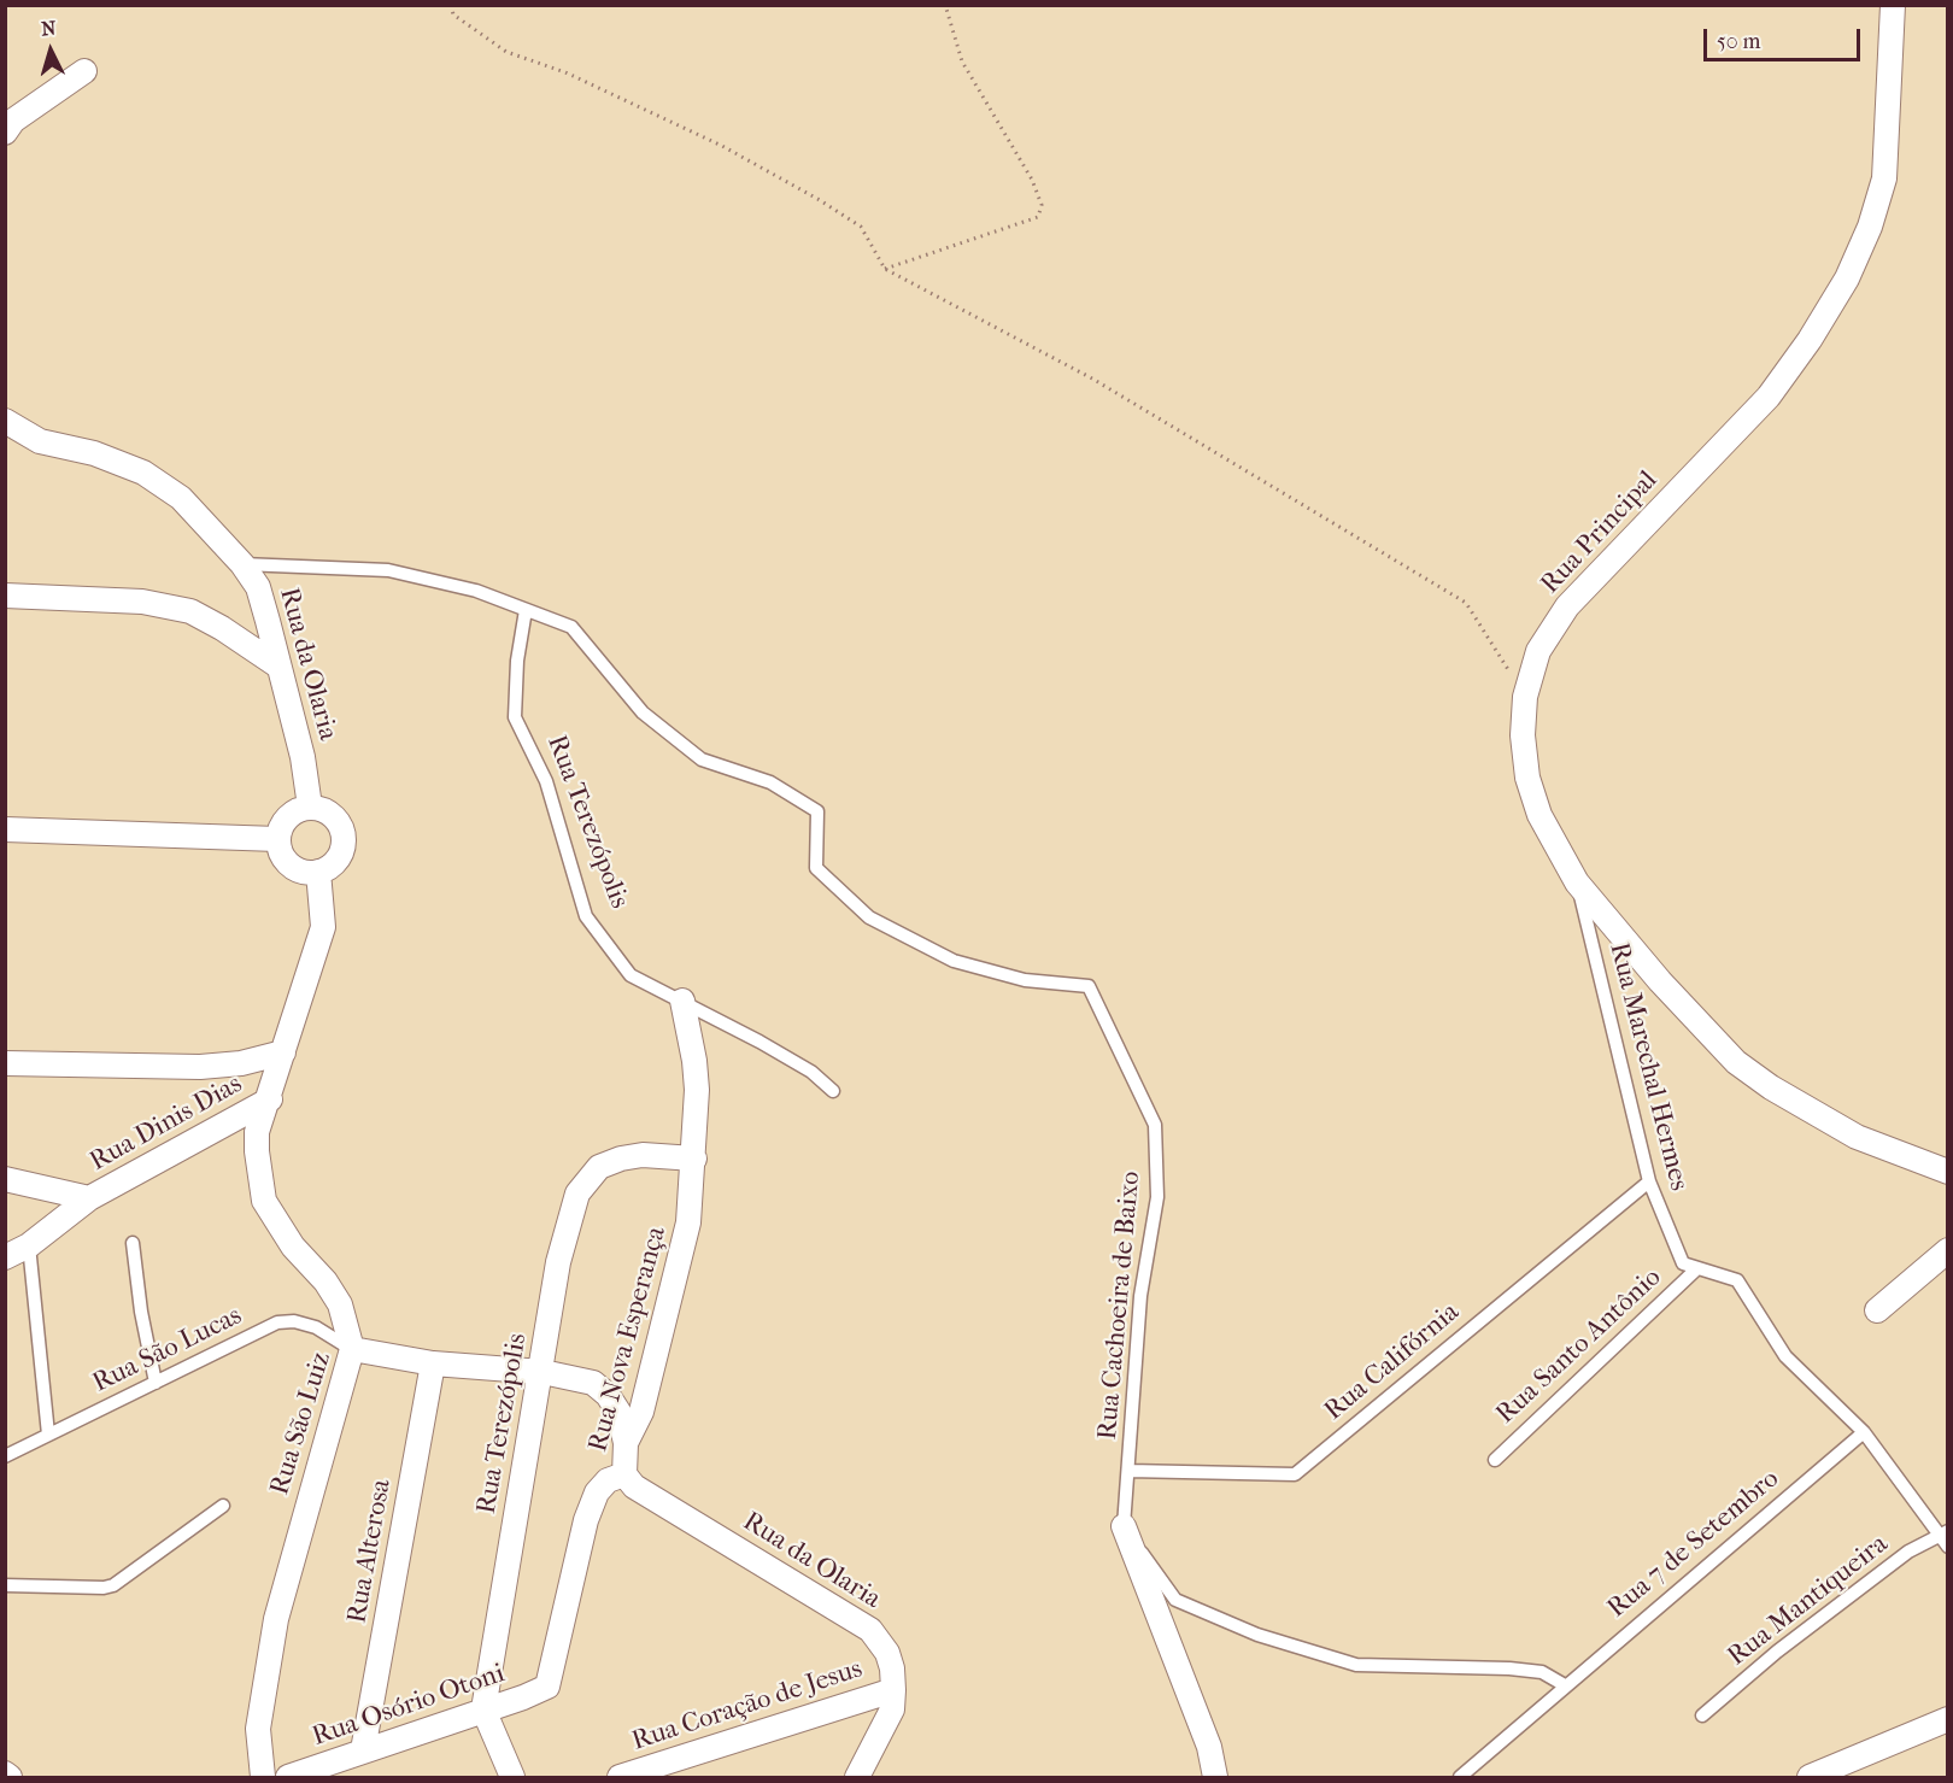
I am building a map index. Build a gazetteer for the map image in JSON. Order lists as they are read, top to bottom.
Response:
{
  "streets": {
    "street": [
      "Rua Principal",
      "Rua da Olaria",
      "Rua Terezópolis",
      "Rua Dinis Dias",
      "Rua Nova Esperança",
      "Rua São Luiz",
      "Rua Alterosa",
      "Rua Osório Otoni",
      "Rua Coração de Jesus"
    ],
    "lane": [
      "Rua Marechal Hermes",
      "Rua Cachoeira de Baixo",
      "Rua Santo Antônio",
      "Rua São Lucas",
      "Rua Califórnia",
      "Rua 7 de Setembro",
      "Rua Mantiqueira"
    ]
  },
  "crossings": [
    ["Rua Principal", "Rua Marechal Hermes"],
    ["Rua da Olaria", "Rua Nova Esperança"],
    ["Rua da Olaria", "Rua Coração de Jesus"],
    ["Rua Terezópolis", "Rua Cachoeira de Baixo"],
    ["Rua Terezópolis", "Rua Nova Esperança"],
    ["Rua Terezópolis", "Rua São Luiz"],
    ["Rua Terezópolis", "Rua Osório Otoni"],
    ["Rua Marechal Hermes", "Rua Santo Antônio"],
    ["Rua Marechal Hermes", "Rua Califórnia"],
    ["Rua Cachoeira de Baixo", "Rua Califórnia"],
    ["Rua Nova Esperança", "Rua São Luiz"],
    ["Rua Nova Esperança", "Rua Osório Otoni"],
    ["Rua São Lucas", "Rua São Luiz"],
    ["Rua São Luiz", "Rua Alterosa"],
    ["Rua Alterosa", "Rua Osório Otoni"]
  ],
  "scale_bar": "50 m",
  "north": "top"
}
